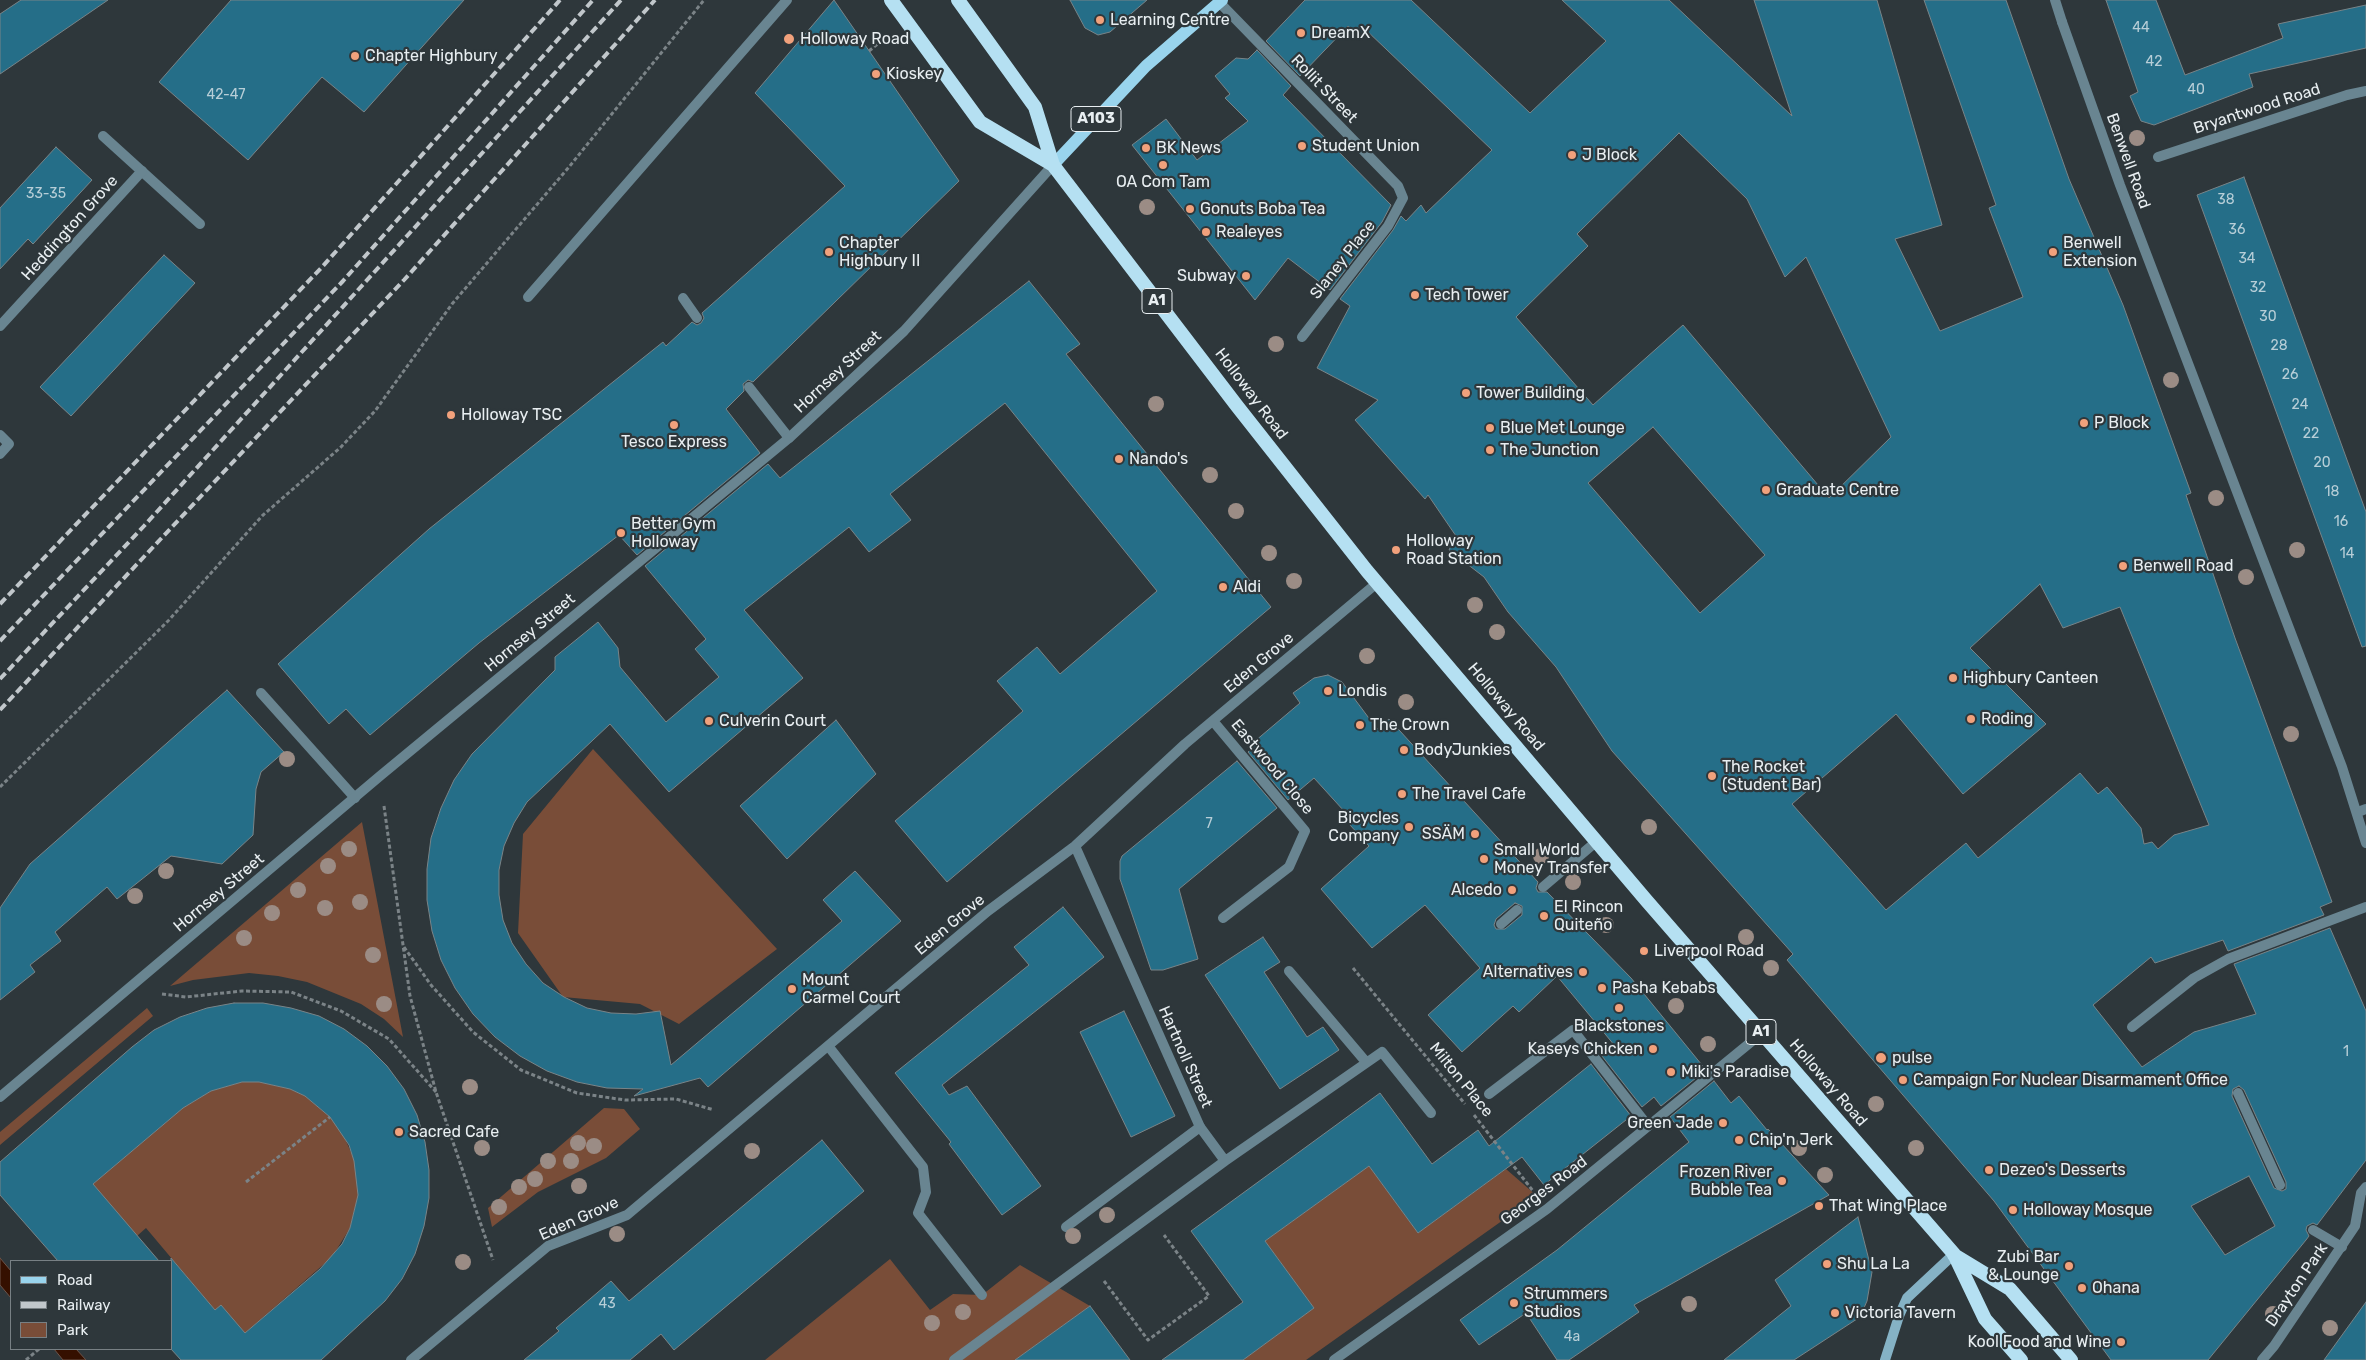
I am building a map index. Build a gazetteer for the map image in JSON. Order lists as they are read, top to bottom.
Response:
{
  "streets": {
    "highway": ["A1", "Holloway Road"],
    "main road": ["A103"],
    "street": [
      "Rollit Street",
      "Bryantwood Road",
      "Benwell Road",
      "Heddington Grove",
      "Slaney Place",
      "Hornsey Street",
      "Eden Grove",
      "Eastwood Close",
      "Hartnoll Street",
      "Georges Road",
      "Drayton Park"
    ],
    "path": ["Milton Place"]
  },
  "crossings": [
    ["Rollit Street", "A103"],
    ["Rollit Street", "Slaney Place"],
    ["A103", "Hornsey Street"],
    ["A103", "Holloway Road"],
    ["Hornsey Street", "Holloway Road"],
    ["Holloway Road", "Eden Grove"],
    ["Holloway Road", "Georges Road"],
    ["Eden Grove", "Eastwood Close"],
    ["Eden Grove", "Hartnoll Street"],
    ["Milton Place", "Georges Road"]
  ],
  "places": [
    "Learning Centre",
    "DreamX",
    "Holloway Road",
    "Chapter Highbury",
    "Kioskey",
    "Student Union",
    "BK News",
    "J Block",
    "OA Com Tam",
    "Gonuts Boba Tea",
    "Realeyes",
    "Chapter Highbury II",
    "Benwell Extension",
    "Subway",
    "Tech Tower",
    "Tower Building",
    "Holloway TSC",
    "P Block",
    "Tesco Express",
    "Blue Met Lounge",
    "The Junction",
    "Nando's",
    "Graduate Centre",
    "Better Gym Holloway",
    "Holloway Road Station",
    "Benwell Road",
    "Aldi",
    "Highbury Canteen",
    "Londis",
    "Roding",
    "Culverin Court",
    "The Crown",
    "BodyJunkies",
    "The Rocket (Student Bar)",
    "The Travel Cafe",
    "Bicycles Company",
    "SSÄM",
    "Small World Money Transfer",
    "Alcedo",
    "El Rincon Quiteño",
    "Liverpool Road",
    "Alternatives",
    "Pasha Kebabs",
    "Mount Carmel Court",
    "Blackstones",
    "Kaseys Chicken",
    "pulse",
    "Miki's Paradise",
    "Campaign For Nuclear Disarmament Office",
    "Green Jade",
    "Sacred Cafe",
    "Chip'n Jerk",
    "Dezeo's Desserts",
    "Frozen River Bubble Tea",
    "That Wing Place",
    "Holloway Mosque",
    "Shu La La",
    "Zubi Bar & Lounge",
    "Ohana",
    "Strummers Studios",
    "Victoria Tavern",
    "Kool Food and Wine"
  ],
  "house_numbers": [
    "44",
    "42",
    "40",
    "42-47",
    "33-35",
    "38",
    "36",
    "34",
    "32",
    "30",
    "28",
    "26",
    "24",
    "22",
    "20",
    "18",
    "16",
    "14",
    "7",
    "1",
    "43",
    "4a"
  ],
  "legend": ["Road", "Railway", "Park"]
}
